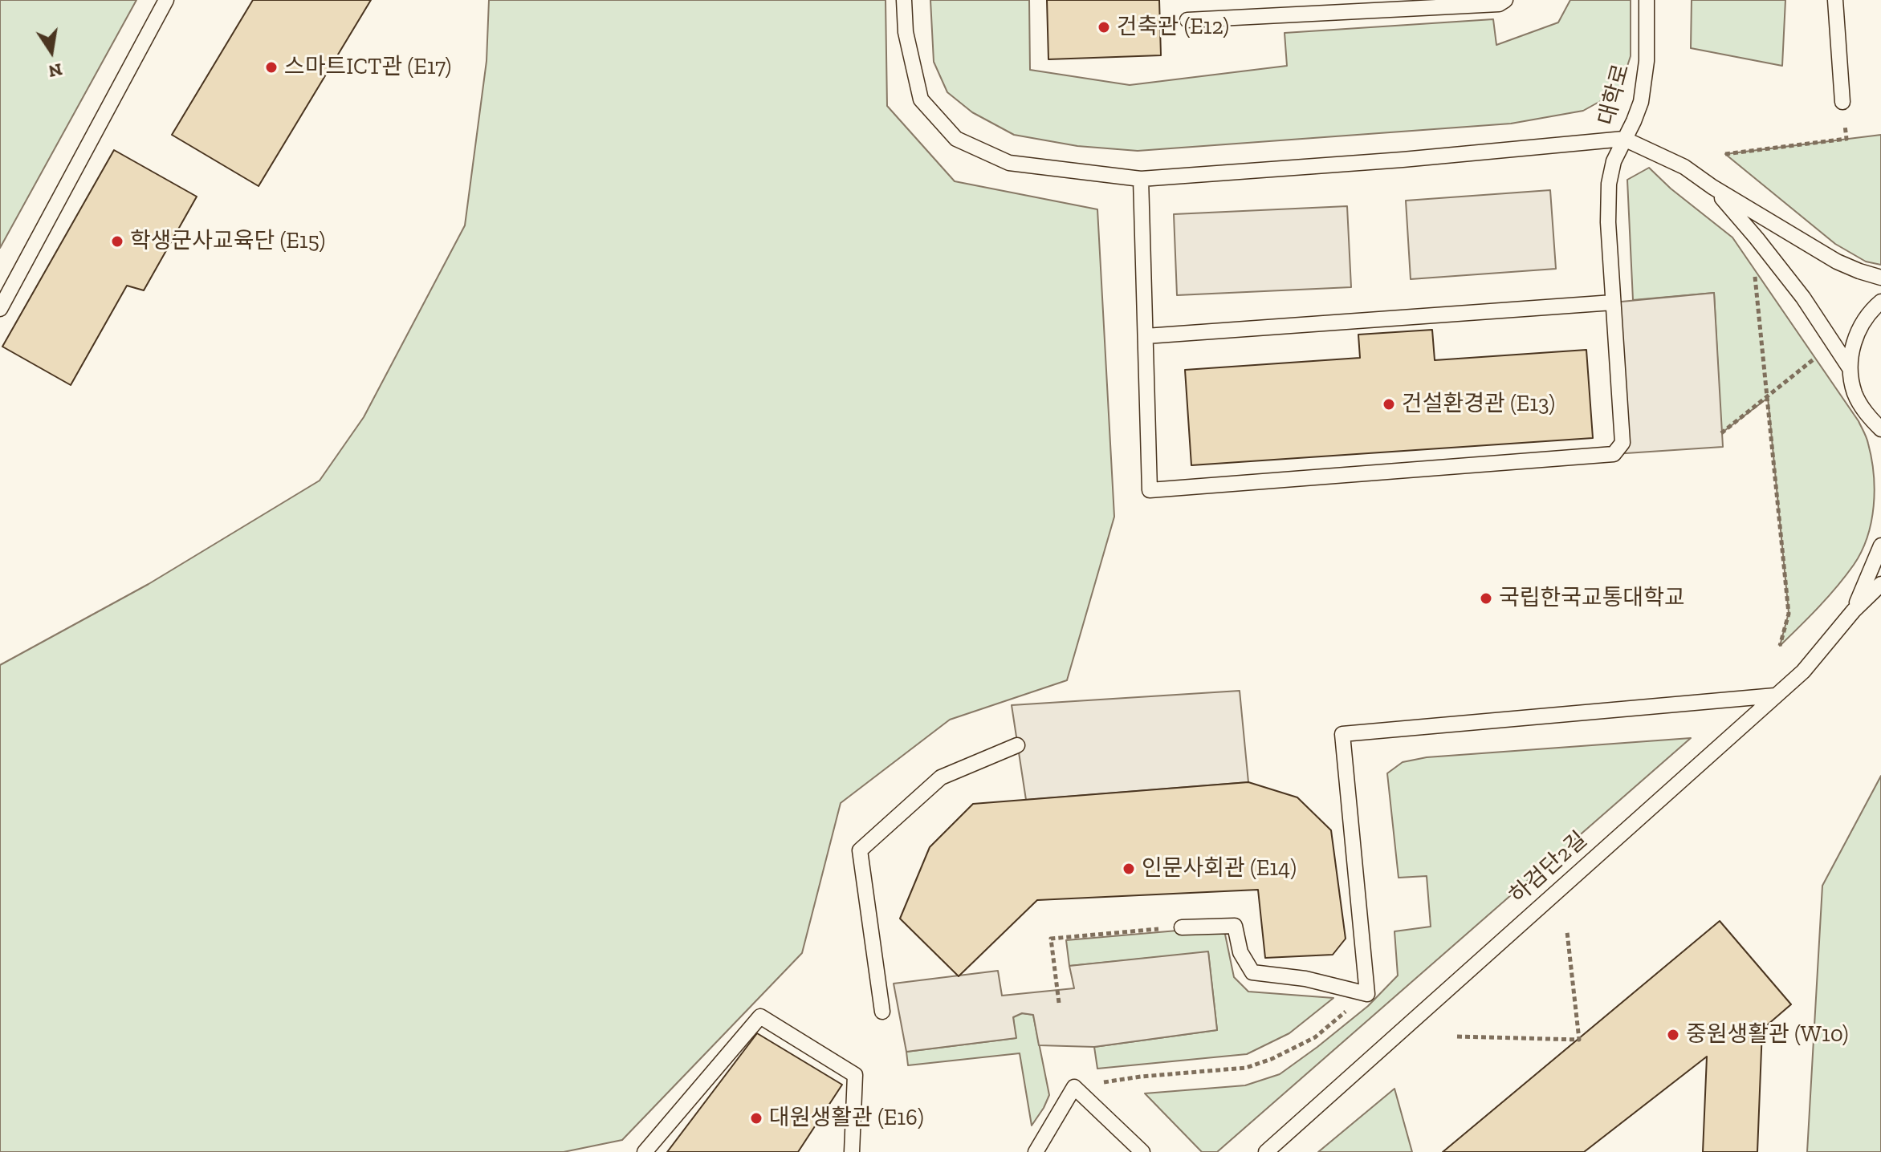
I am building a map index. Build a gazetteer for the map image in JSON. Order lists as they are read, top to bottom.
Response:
{
  "streets": {
    "lane": ["대학로", "하검단2길"]
  },
  "places": [
    "건축관 (E12)",
    "스마트ICT관 (E17)",
    "학생군사교육단 (E15)",
    "건설환경관 (E13)",
    "국립한국교통대학교",
    "인문사회관 (E14)",
    "중원생활관 (W10)",
    "대원생활관 (E16)"
  ],
  "north": "bottom"
}
